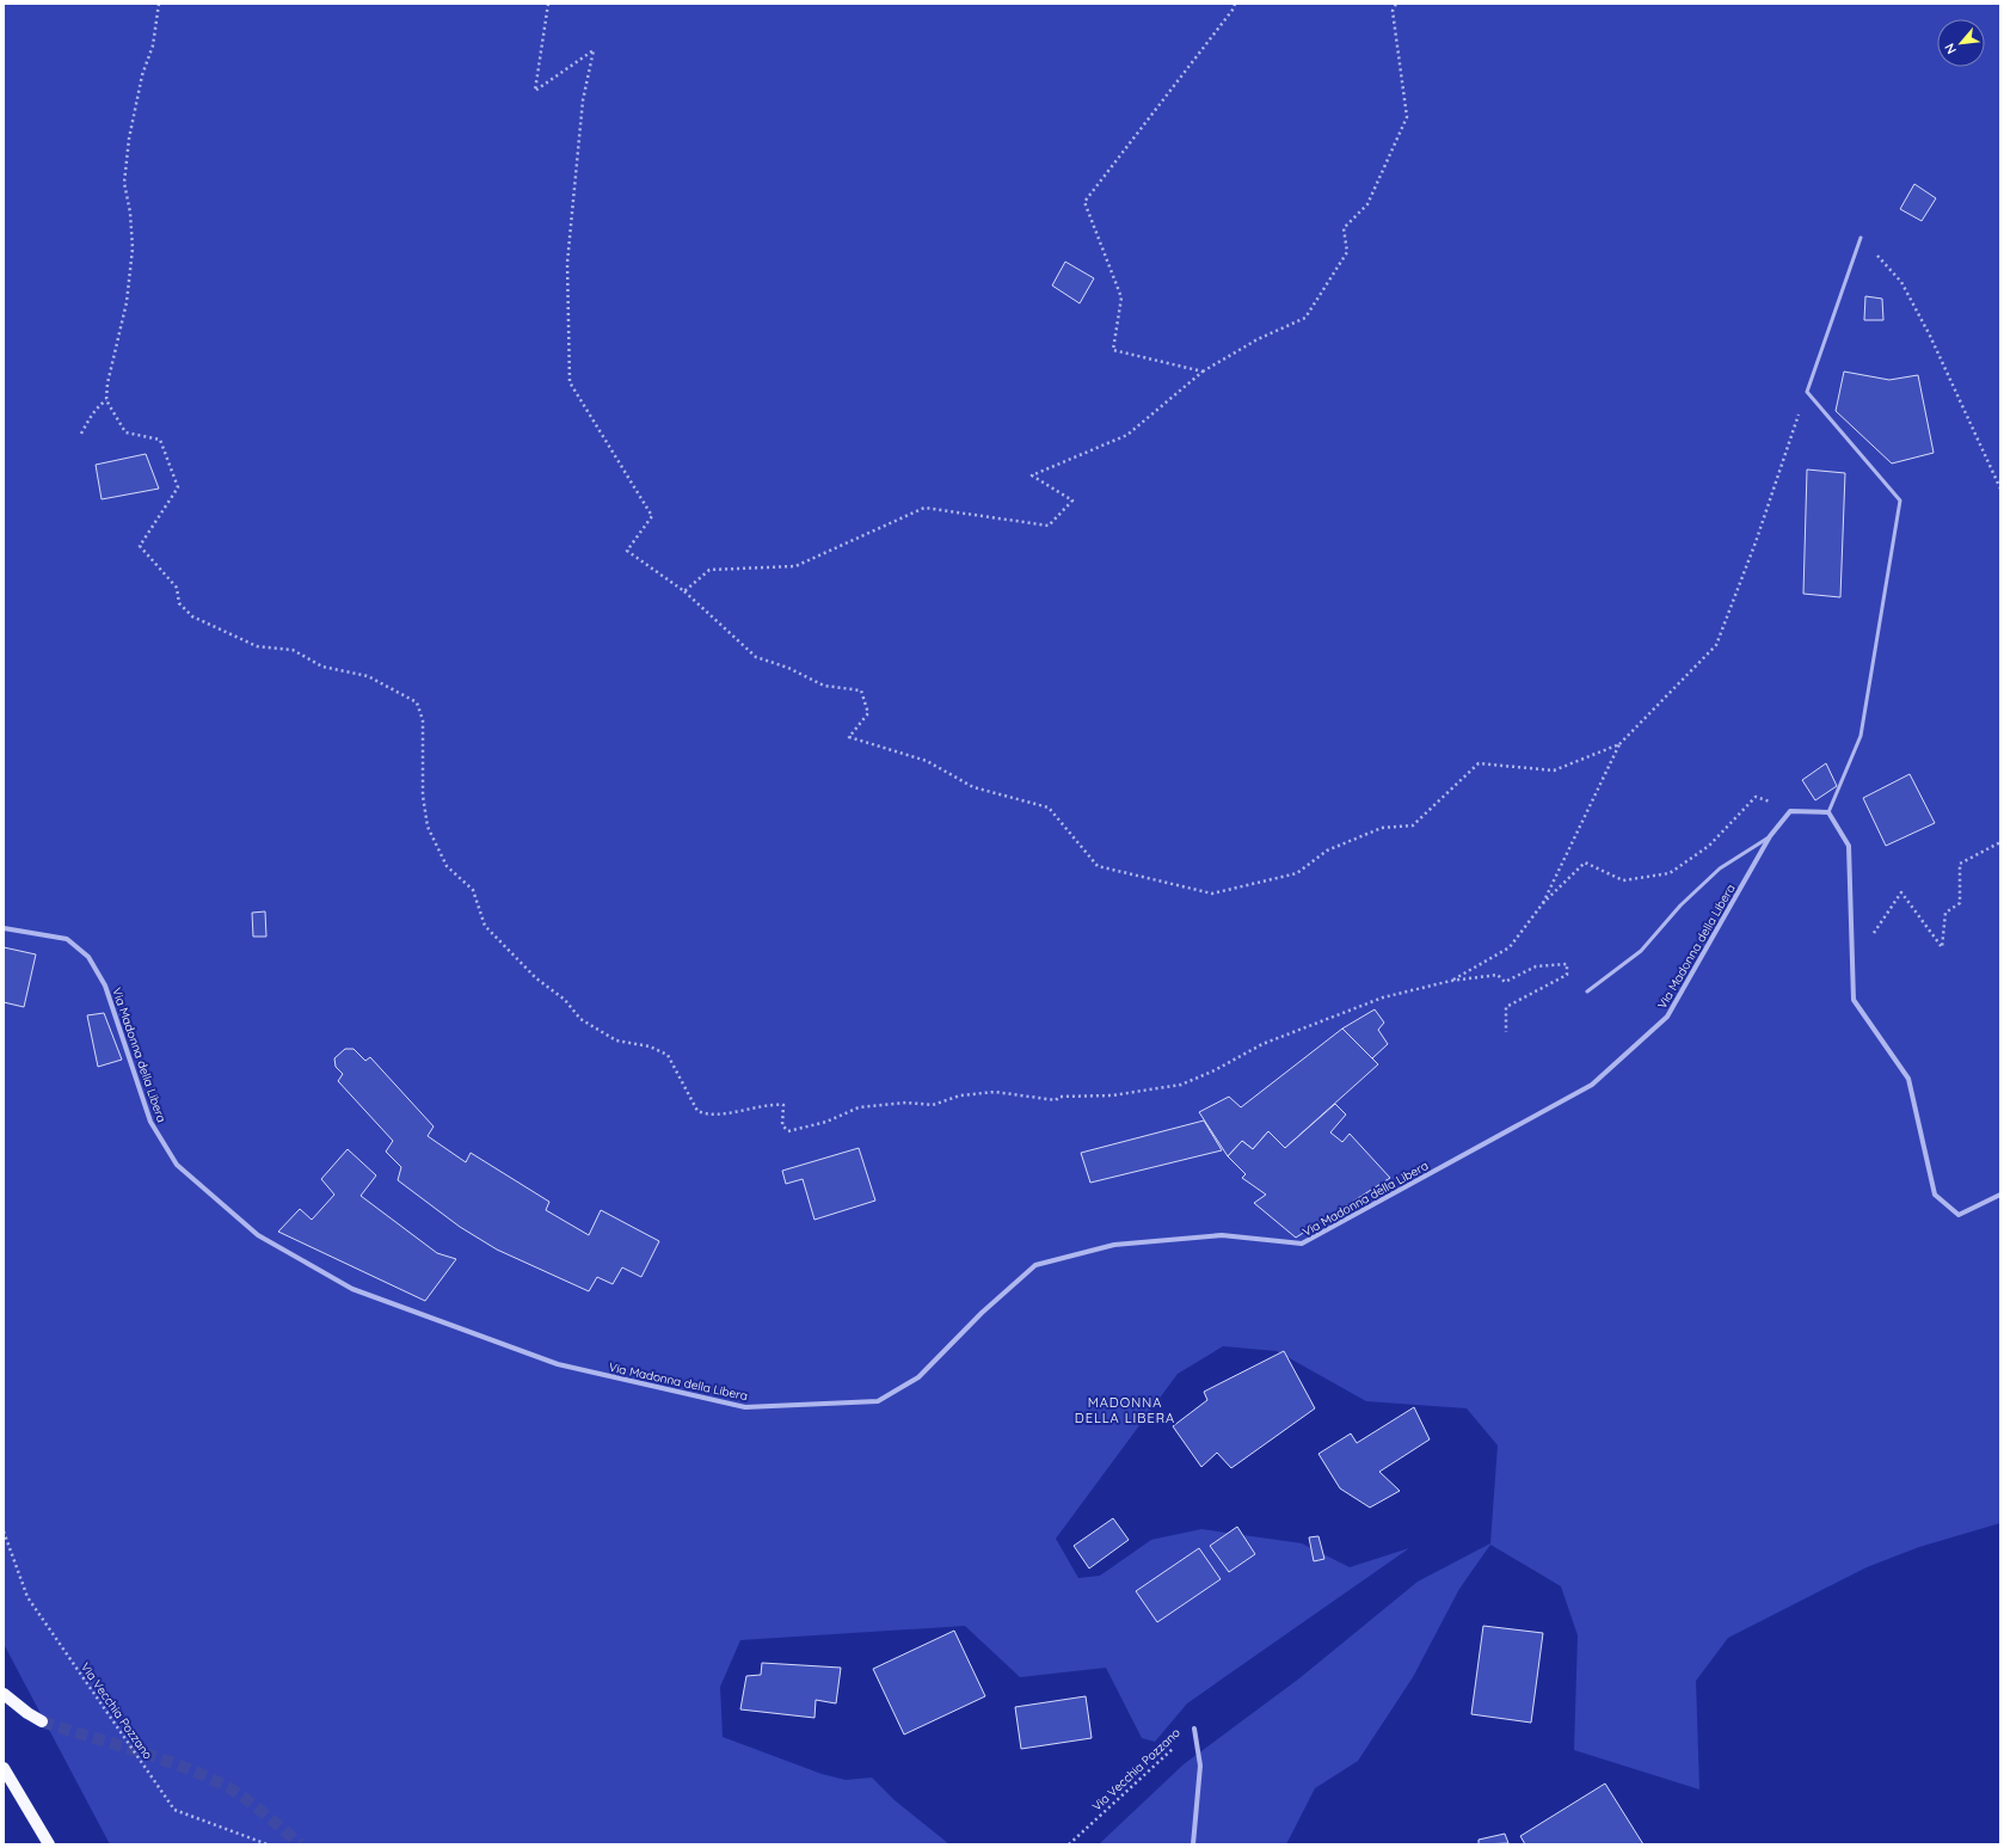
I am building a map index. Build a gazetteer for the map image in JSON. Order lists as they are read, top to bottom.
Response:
{
  "streets": {
    "street": ["Via Madonna della Libera", "Via Vecchia Pozzano"]
  },
  "districts": ["MADONNA DELLA LIBERA"],
  "north": "bottom left"
}
